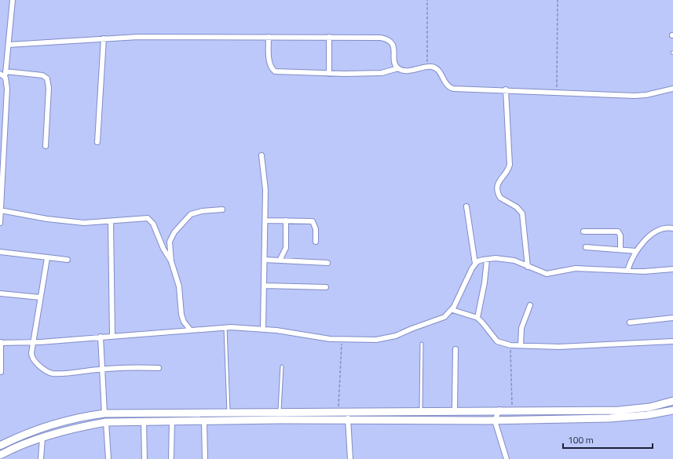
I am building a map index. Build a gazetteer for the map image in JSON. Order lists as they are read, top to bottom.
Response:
{
  "scale_bar": "100 m"
}
